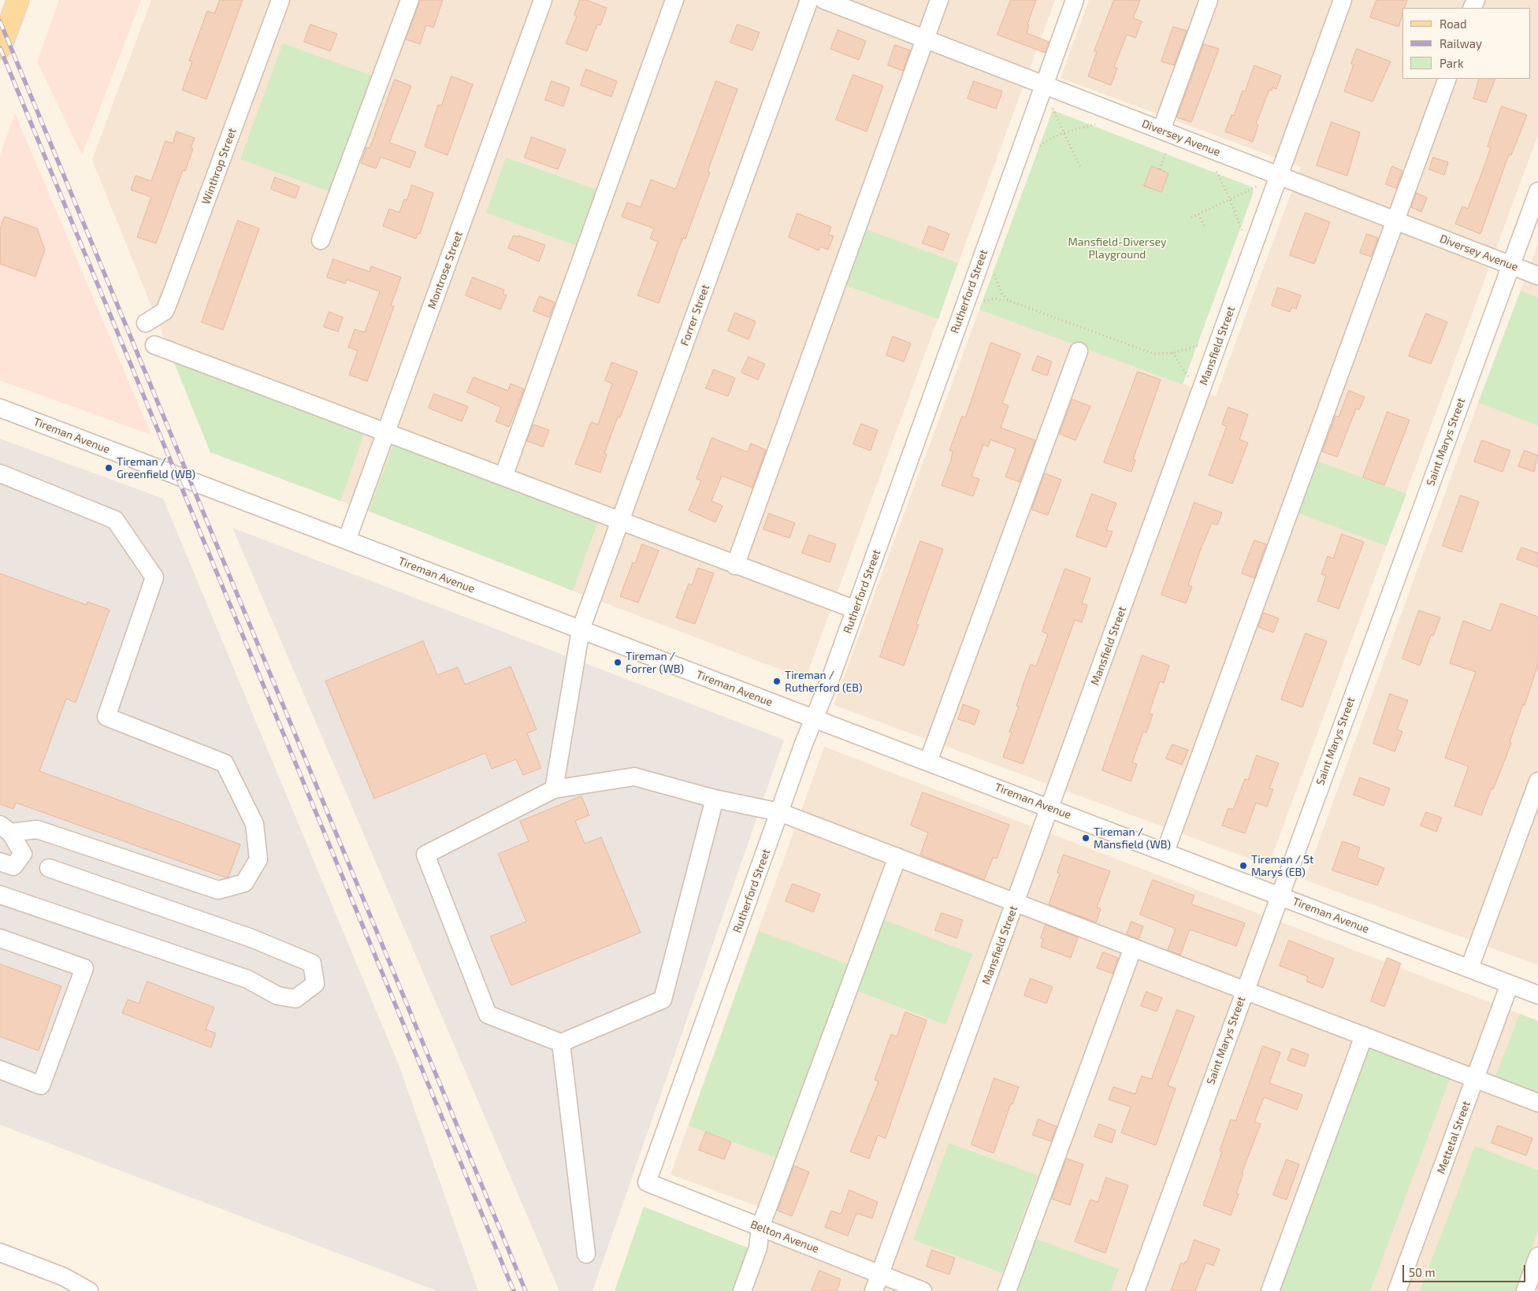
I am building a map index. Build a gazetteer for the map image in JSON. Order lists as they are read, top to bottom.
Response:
{
  "streets": {
    "street": [
      "Diversey Avenue",
      "Winthrop Street",
      "Montrose Street",
      "Rutherford Street",
      "Forrer Street",
      "Mansfield Street",
      "Tireman Avenue",
      "Saint Marys Street",
      "Mettetal Street",
      "Belton Avenue"
    ]
  },
  "crossings": [
    ["Diversey Avenue", "Rutherford Street"],
    ["Diversey Avenue", "Mansfield Street"],
    ["Diversey Avenue", "Saint Marys Street"],
    ["Montrose Street", "Tireman Avenue"],
    ["Rutherford Street", "Tireman Avenue"],
    ["Rutherford Street", "Belton Avenue"],
    ["Forrer Street", "Tireman Avenue"],
    ["Mansfield Street", "Tireman Avenue"],
    ["Mansfield Street", "Belton Avenue"],
    ["Tireman Avenue", "Saint Marys Street"],
    ["Tireman Avenue", "Mettetal Street"]
  ],
  "parks": ["Mansfield-Diversey Playground"],
  "places": [
    "Tireman / Greenfield (WB)",
    "Tireman / Forrer (WB)",
    "Tireman / Rutherford (EB)",
    "Tireman / Mansfield (WB)",
    "Tireman / St Marys (EB)"
  ],
  "legend": ["Road", "Railway", "Park"],
  "scale_bar": "50 m"
}
